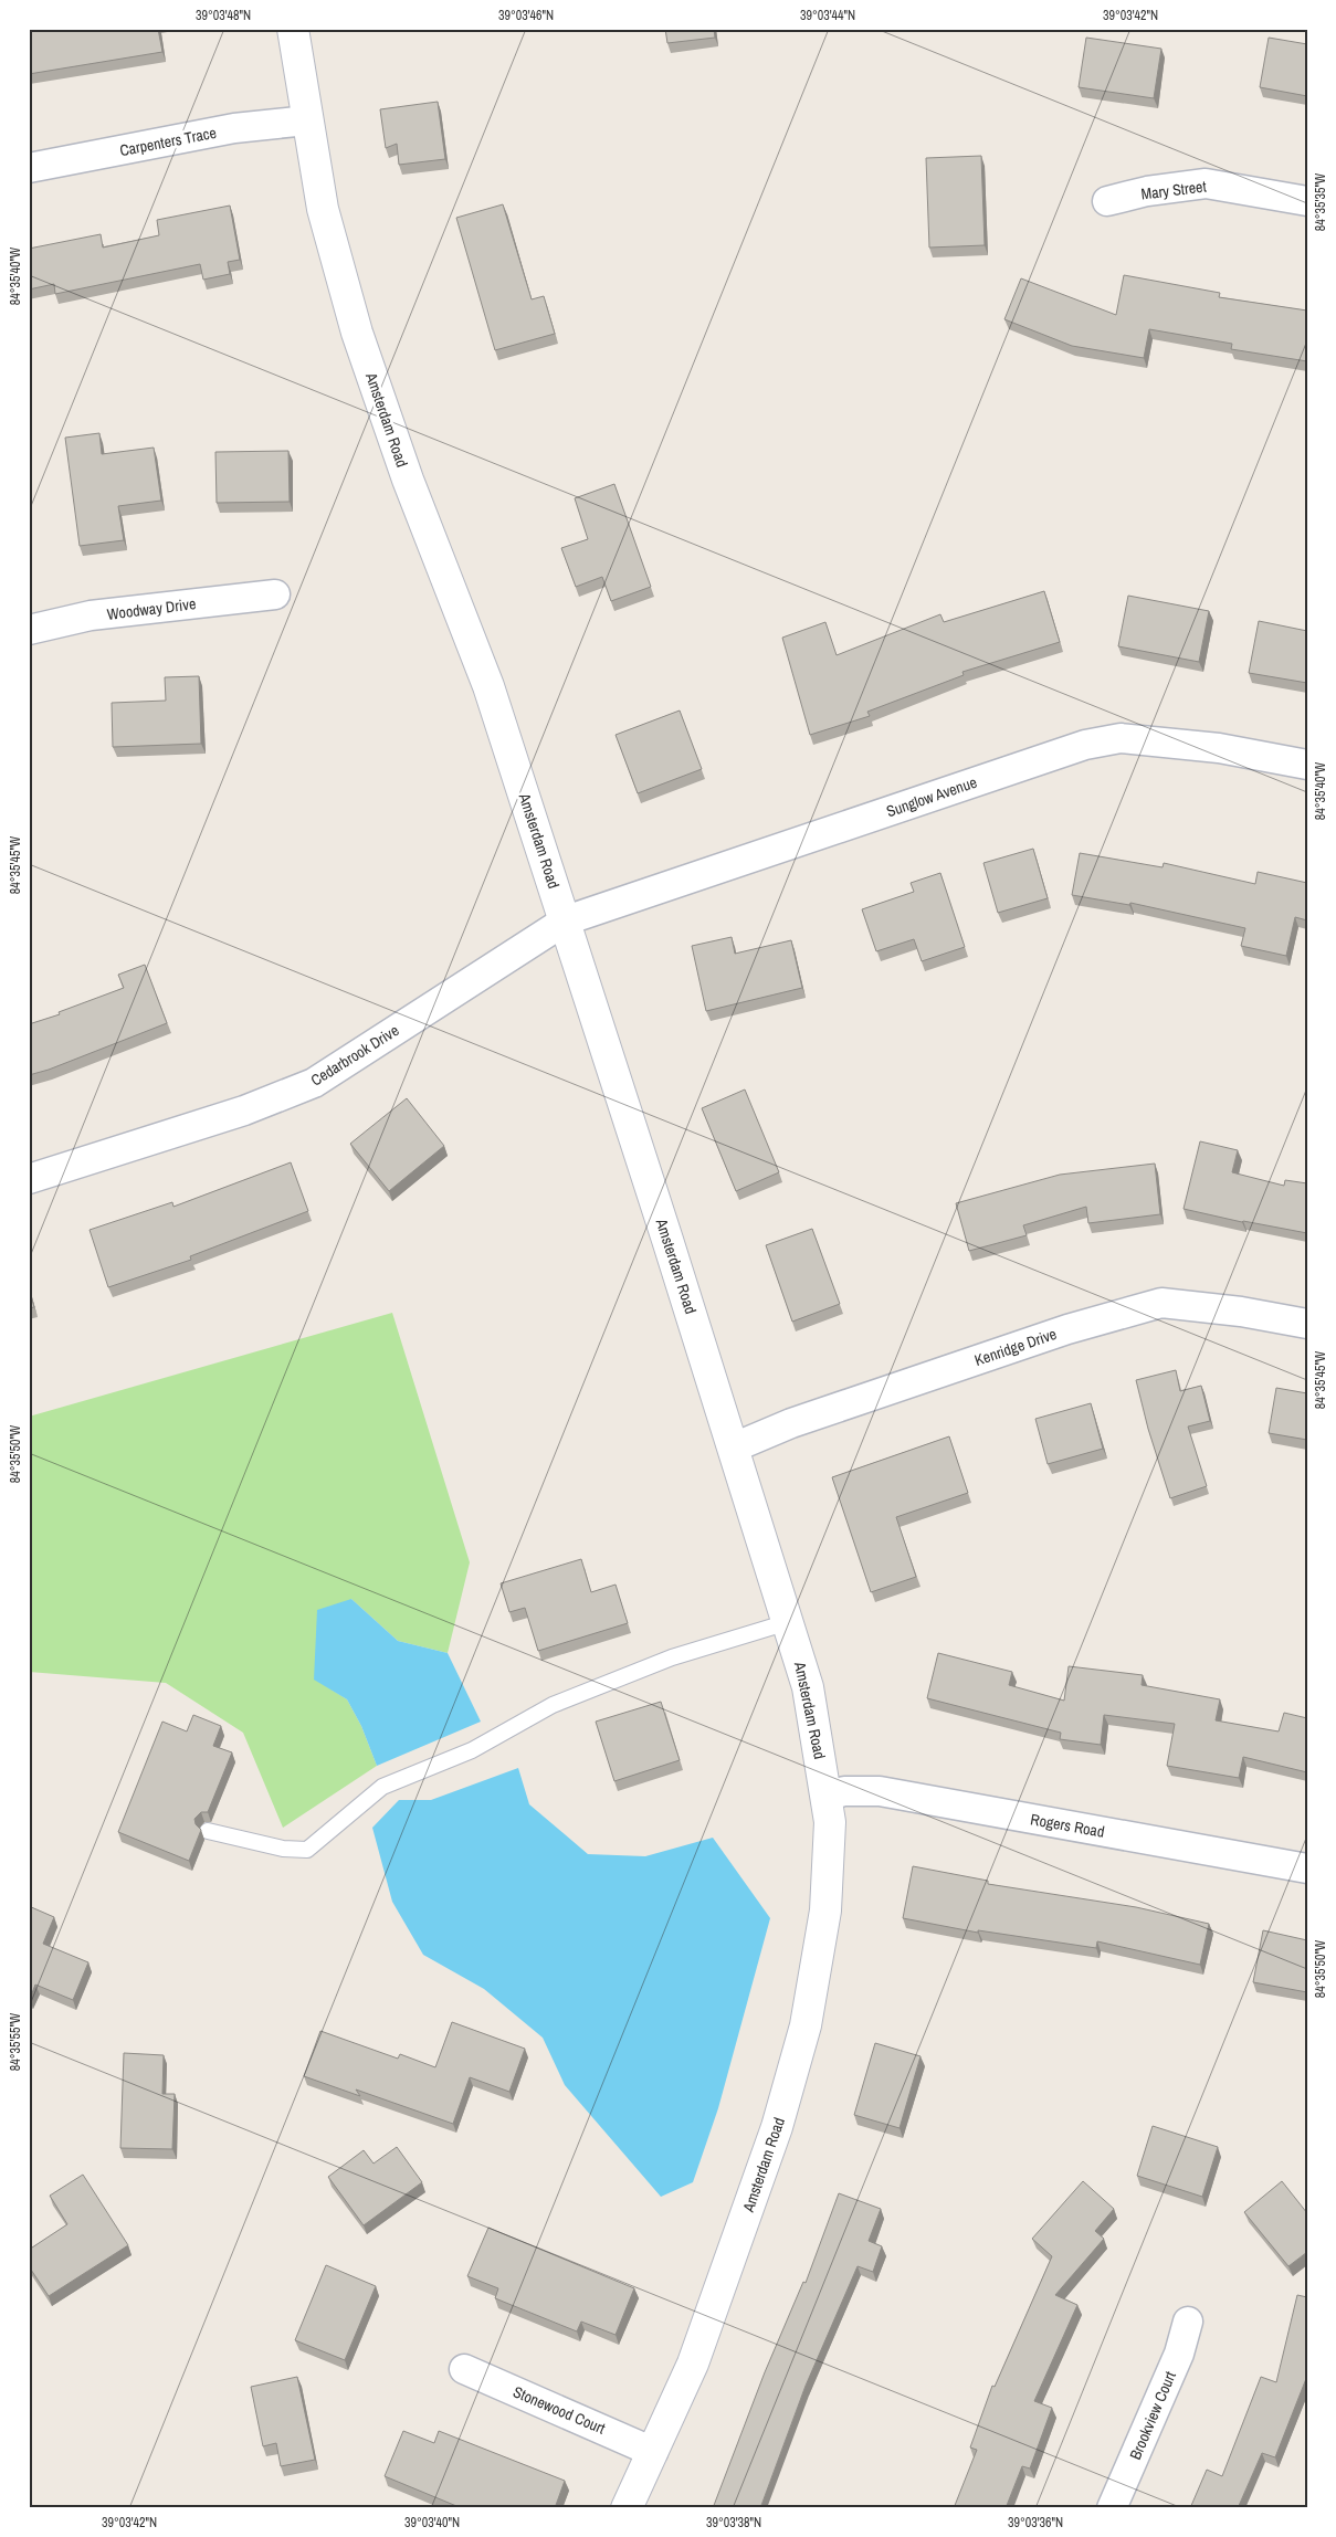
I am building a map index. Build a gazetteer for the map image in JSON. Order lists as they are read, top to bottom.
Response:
{
  "streets": {
    "main road": ["Amsterdam Road"],
    "street": [
      "Carpenters Trace",
      "Mary Street",
      "Woodway Drive",
      "Sunglow Avenue",
      "Cedarbrook Drive",
      "Kenridge Drive",
      "Rogers Road",
      "Stonewood Court",
      "Brookview Court"
    ]
  },
  "crossings": [
    ["Carpenters Trace", "Amsterdam Road"],
    ["Amsterdam Road", "Sunglow Avenue"],
    ["Amsterdam Road", "Cedarbrook Drive"],
    ["Amsterdam Road", "Kenridge Drive"],
    ["Amsterdam Road", "Rogers Road"],
    ["Amsterdam Road", "Stonewood Court"],
    ["Sunglow Avenue", "Cedarbrook Drive"]
  ],
  "coordinates": [
    "39°03'48\"N",
    "39°03'46\"N",
    "39°03'44\"N",
    "39°03'42\"N",
    "84°35'35\"W",
    "84°35'40\"W",
    "84°35'45\"W",
    "84°35'50\"W",
    "84°35'55\"W",
    "39°03'40\"N",
    "39°03'38\"N",
    "39°03'36\"N"
  ]
}
